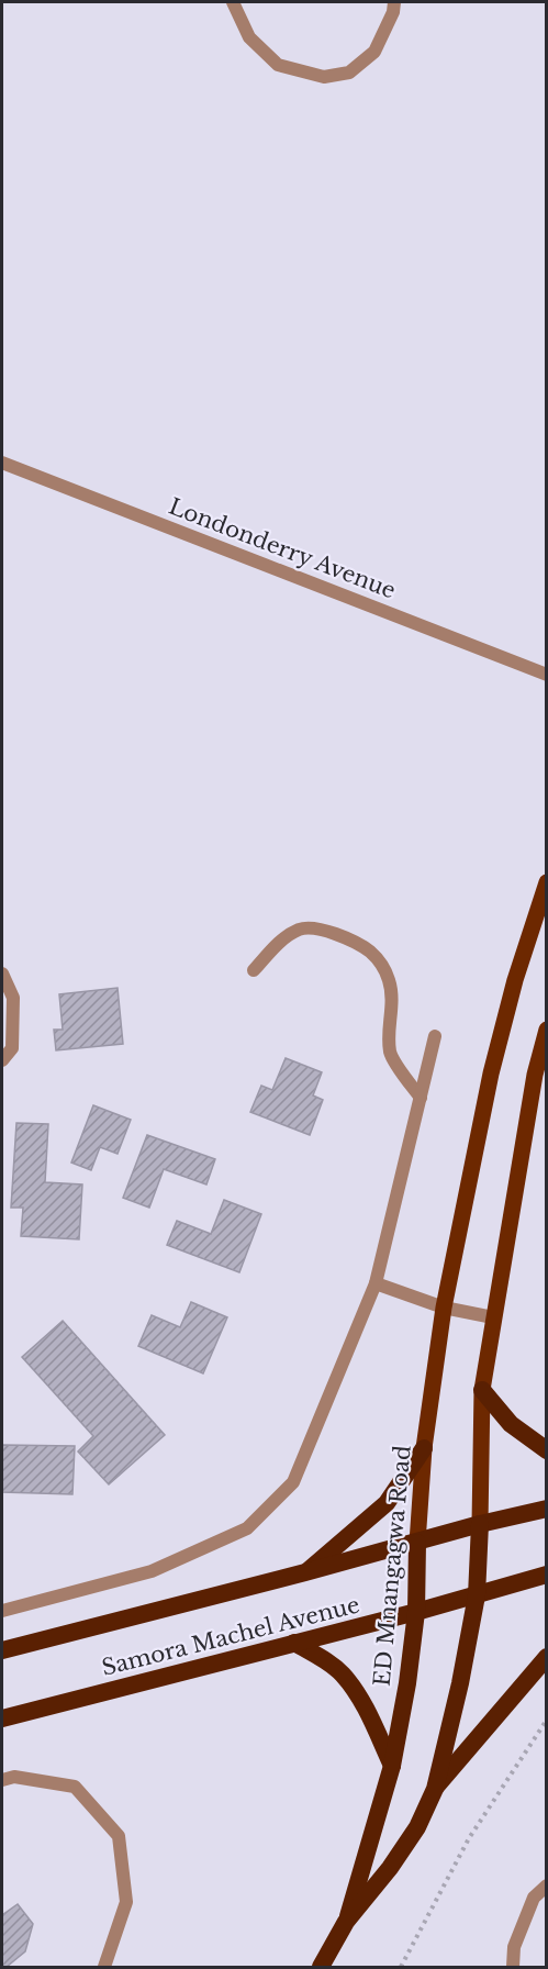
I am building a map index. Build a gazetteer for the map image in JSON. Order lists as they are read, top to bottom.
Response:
{
  "streets": {
    "highway": ["ED Mnangagwa Road", "Samora Machel Avenue"],
    "street": ["Londonderry Avenue"]
  },
  "crossings": [
    ["ED Mnangagwa Road", "Samora Machel Avenue"]
  ]
}
